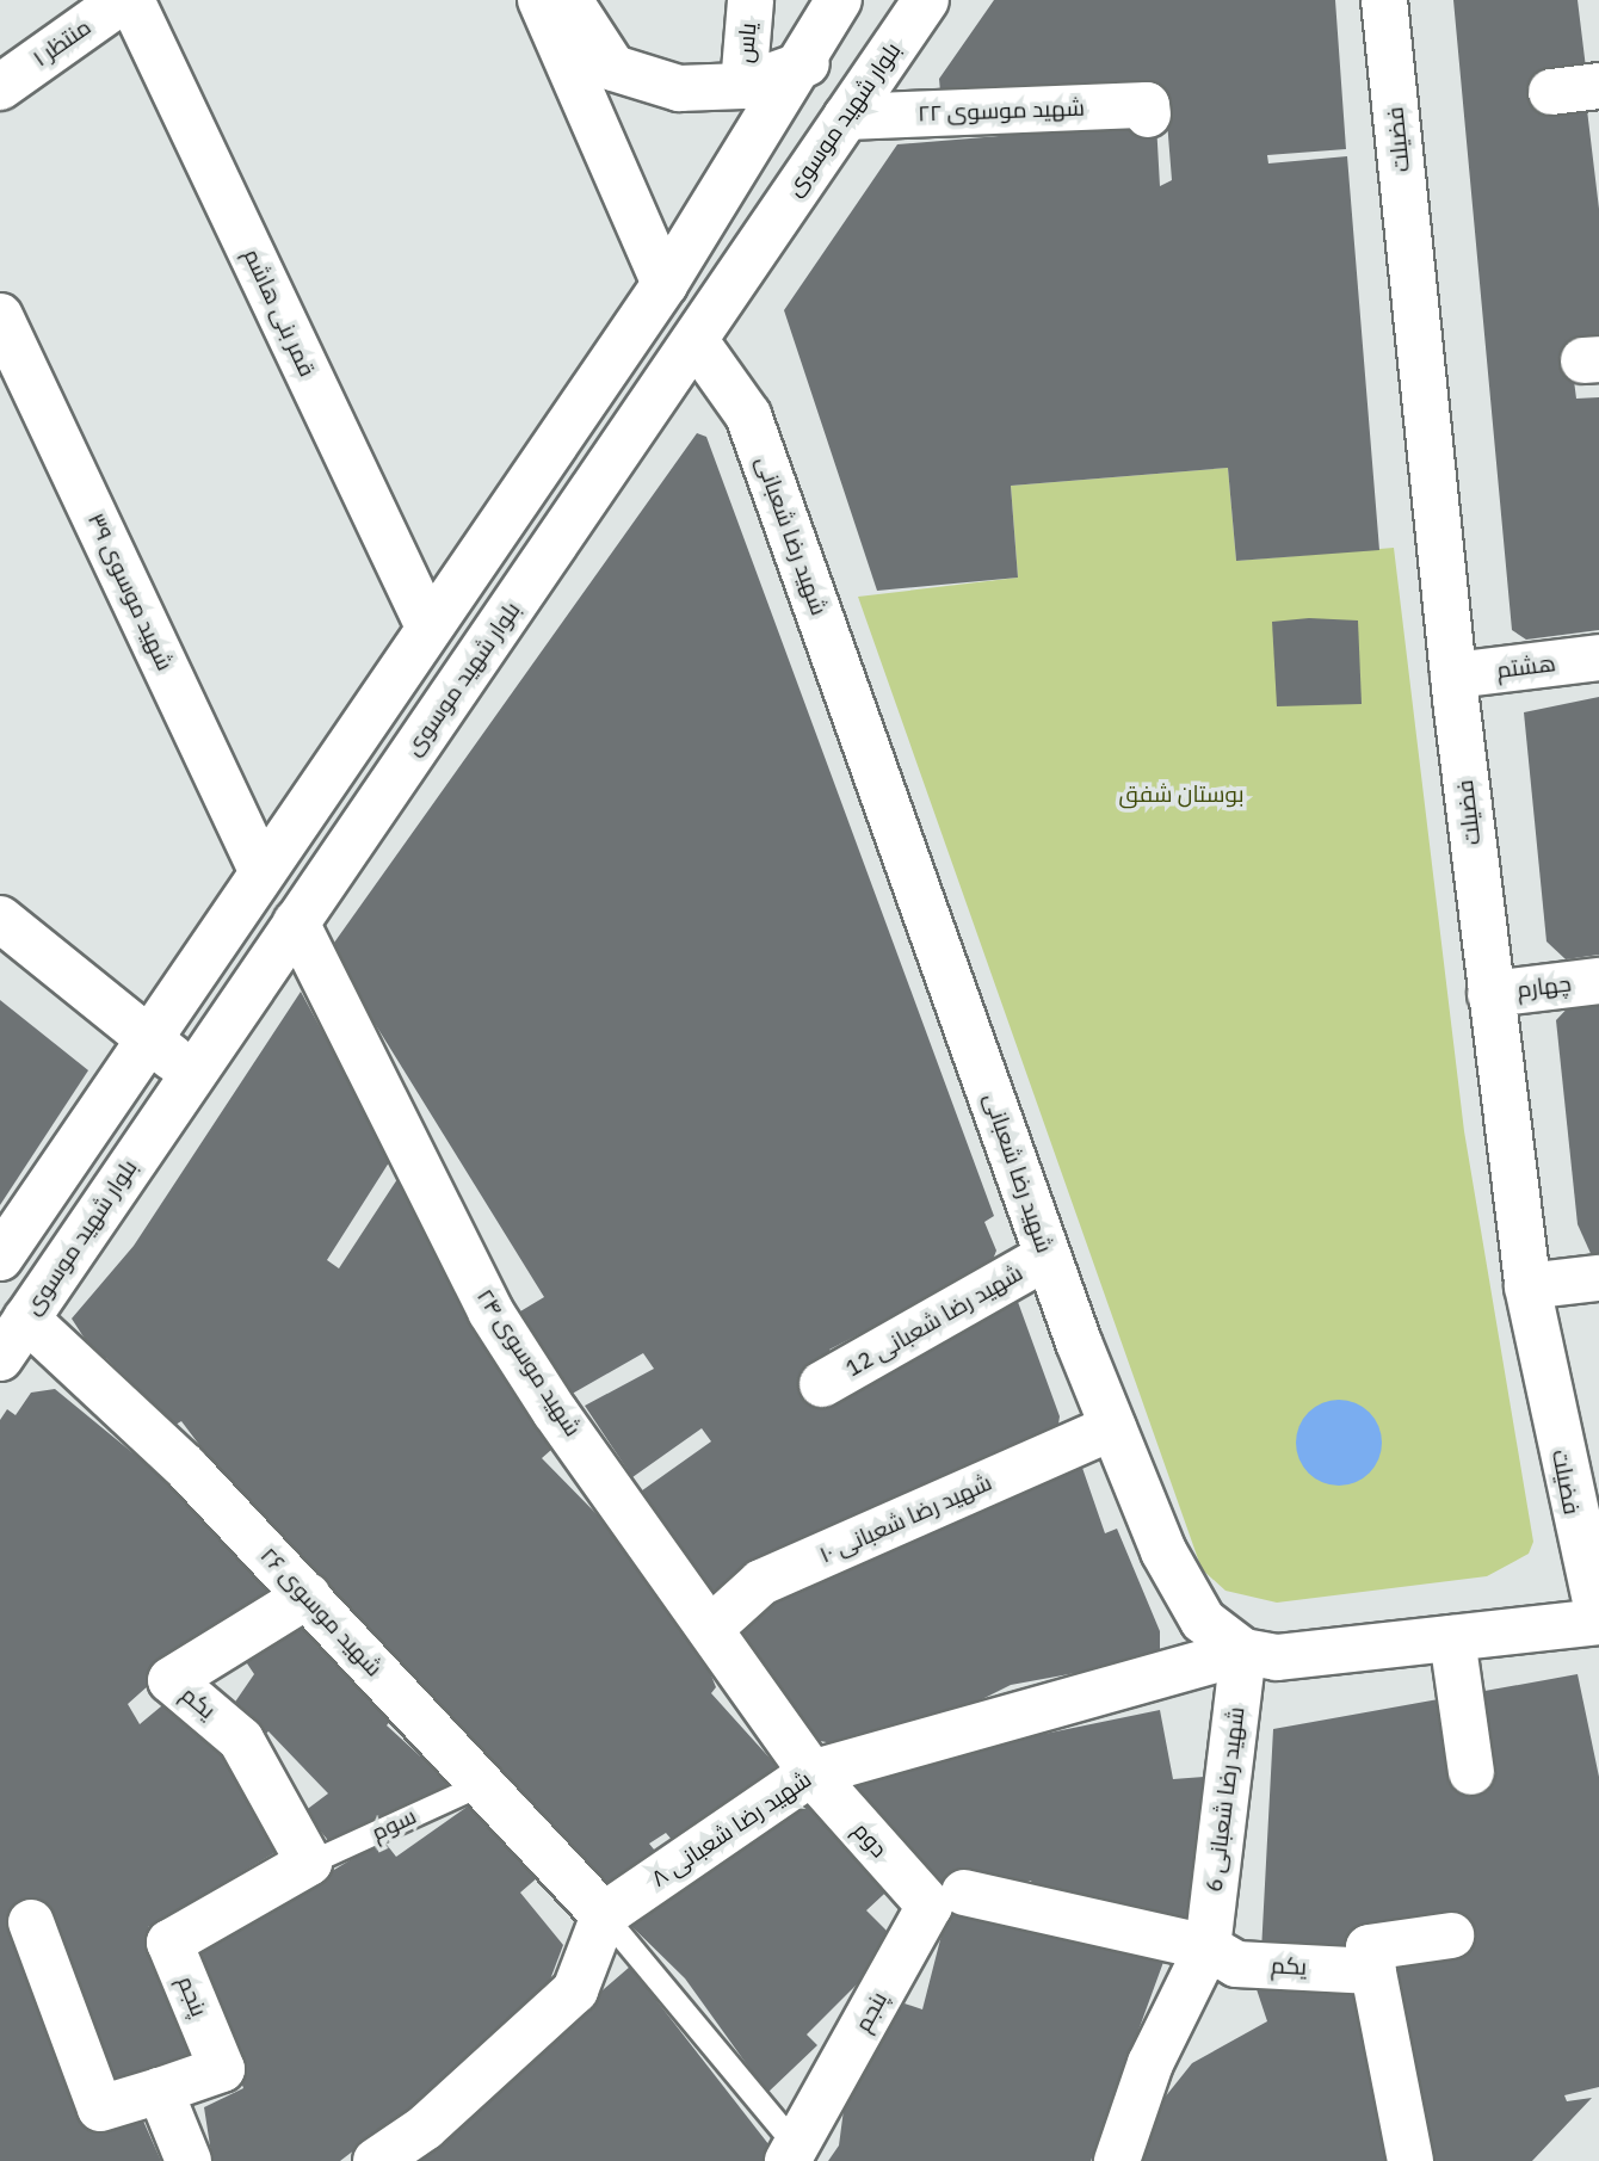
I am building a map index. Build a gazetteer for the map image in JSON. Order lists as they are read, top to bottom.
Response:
{
  "streets": {
    "street": [
      "منتظر ۱",
      "یاس",
      "شهید موسوی ۲۲",
      "بلوار شهید موسوی",
      "فضیلت",
      "قمر بنی هاشم",
      "شهید رضا شعبانی",
      "شهید موسوی ۳۹",
      "هشتم",
      "چهارم",
      "شهید رضا شعبانی 12",
      "شهید موسوی ۲۴",
      "شهید رضا شعبانی ۱۰",
      "شهید موسوی ۲۶",
      "یکم",
      "شهید رضا شعبانی 6",
      "شهید رضا شعبانی ۸",
      "دوم",
      "پنجم"
    ],
    "lane": ["سوم"]
  },
  "crossings": [
    ["شهید موسوی ۲۲", "بلوار شهید موسوی"],
    ["بلوار شهید موسوی", "شهید رضا شعبانی"],
    ["بلوار شهید موسوی", "شهید موسوی ۲۴"],
    ["بلوار شهید موسوی", "شهید موسوی ۲۶"],
    ["فضیلت", "هشتم"],
    ["فضیلت", "چهارم"],
    ["شهید رضا شعبانی", "شهید رضا شعبانی 12"],
    ["شهید رضا شعبانی", "شهید رضا شعبانی ۱۰"],
    ["شهید رضا شعبانی", "شهید رضا شعبانی 6"],
    ["شهید رضا شعبانی", "شهید رضا شعبانی ۸"],
    ["شهید موسوی ۲۴", "شهید رضا شعبانی ۱۰"],
    ["شهید موسوی ۲۴", "شهید رضا شعبانی ۸"],
    ["شهید موسوی ۲۴", "دوم"],
    ["شهید موسوی ۲۶", "یکم"],
    ["شهید موسوی ۲۶", "سوم"],
    ["شهید موسوی ۲۶", "شهید رضا شعبانی ۸"],
    ["یکم", "شهید رضا شعبانی 6"],
    ["یکم", "سوم"],
    ["یکم", "دوم"],
    ["یکم", "پنجم"],
    ["شهید رضا شعبانی 6", "شهید رضا شعبانی ۸"],
    ["سوم", "پنجم"],
    ["شهید رضا شعبانی ۸", "دوم"],
    ["دوم", "پنجم"]
  ],
  "parks": ["بوستان شفق"]
}
